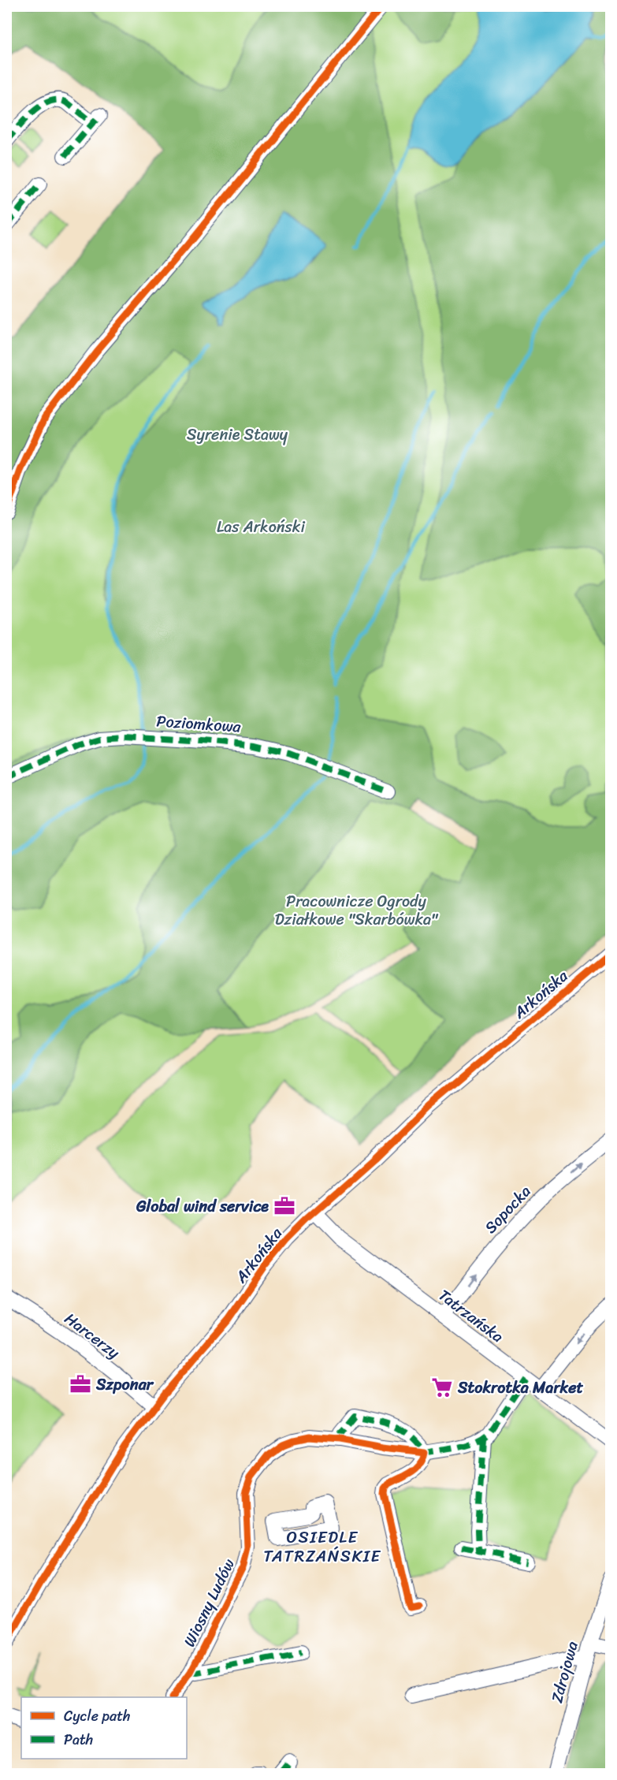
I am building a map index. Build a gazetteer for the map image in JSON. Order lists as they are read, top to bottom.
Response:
{
  "streets": {
    "street": [
      "Poziomkowa",
      "Arkońska",
      "Sopocka",
      "Tatrzańska",
      "Harcerzy",
      "Wiosny Ludów",
      "Zdrojowa"
    ]
  },
  "crossings": [
    ["Arkońska", "Tatrzańska"],
    ["Arkońska", "Harcerzy"],
    ["Sopocka", "Tatrzańska"]
  ],
  "districts": ["OSIEDLE TATRZAŃSKIE"],
  "parks": ["Syrenie Stawy", "Las Arkoński", "Pracownicze Ogrody Działkowe \"Skarbówka\""],
  "places": {
    "office": ["Global wind service", "Szponar"],
    "supermarket": ["Stokrotka Market"]
  },
  "legend": ["Cycle path", "Path"]
}
